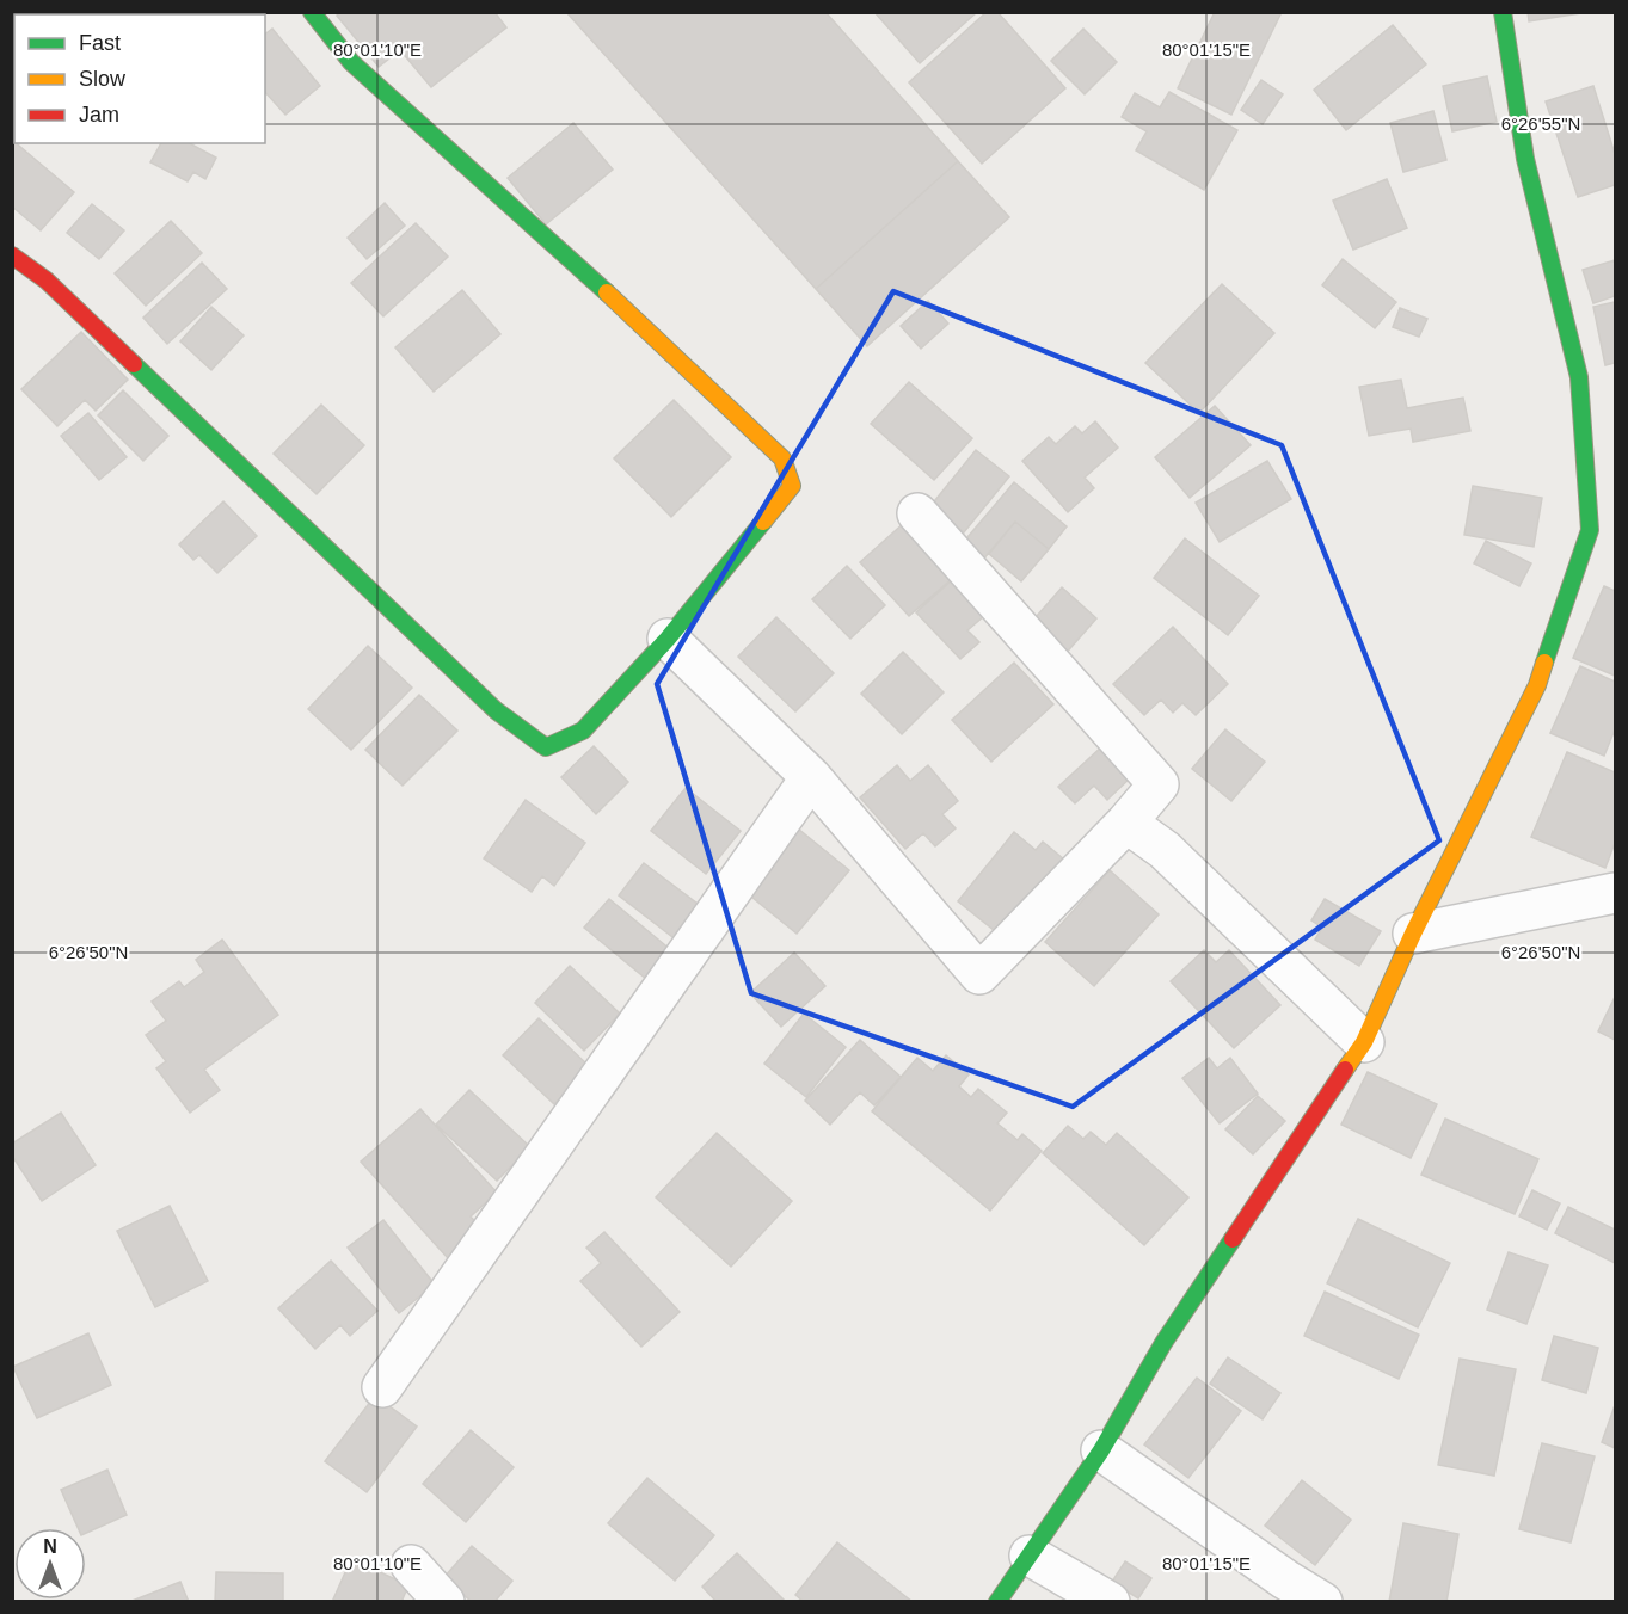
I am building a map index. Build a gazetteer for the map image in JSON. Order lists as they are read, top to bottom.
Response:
{
  "legend": ["Fast", "Slow", "Jam"],
  "north": "top",
  "coordinates": [
    "80°01'10\"E",
    "80°01'15\"E",
    "6°26'55\"N",
    "6°26'50\"N"
  ]
}
